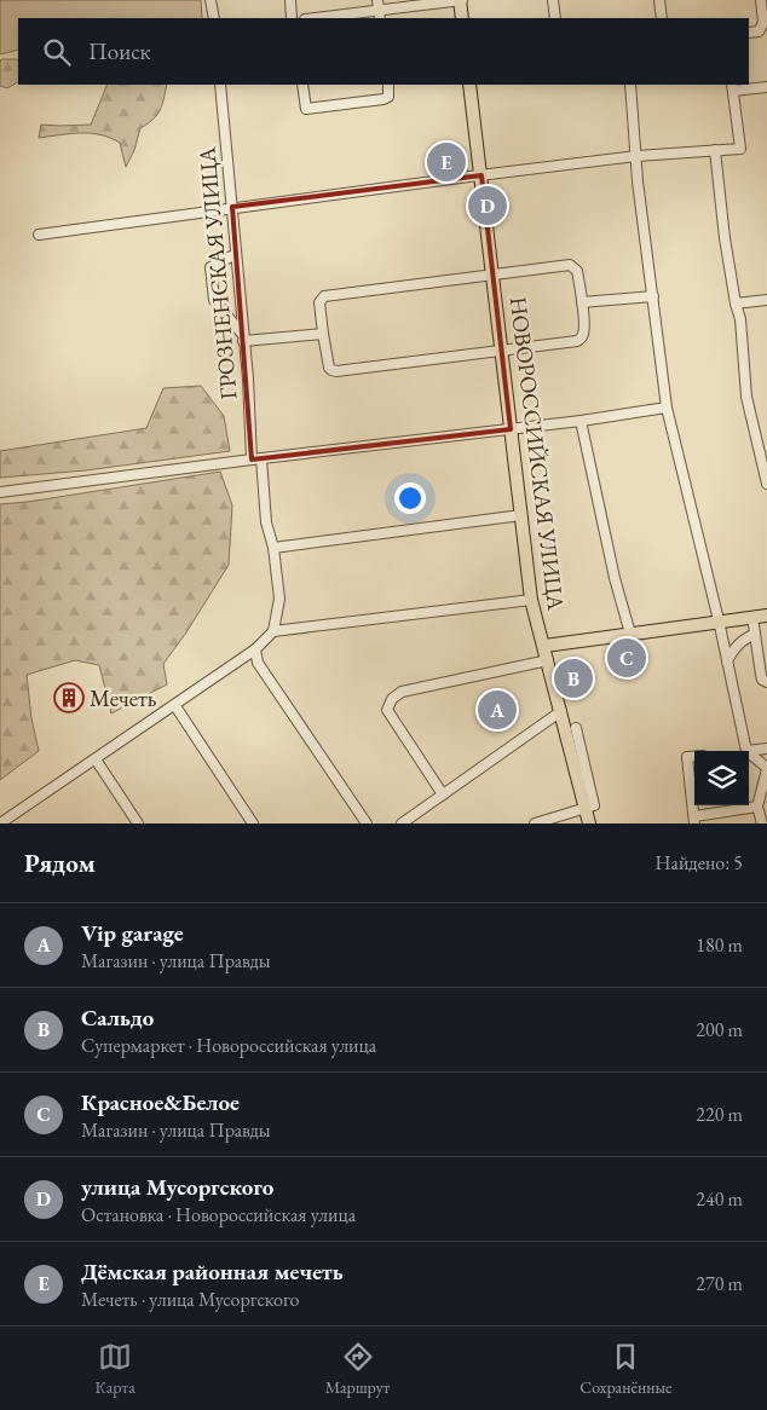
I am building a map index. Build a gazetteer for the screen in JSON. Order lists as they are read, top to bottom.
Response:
{
  "streets": {
    "main road": ["НОВОРОССИЙСКАЯ УЛИЦА"],
    "street": ["ГРОЗНЕНСКАЯ УЛИЦА"]
  },
  "places": {
    "building": ["Мечеть"]
  },
  "page": {
    "search": "Поиск",
    "pins": [
      "E",
      "D",
      "C",
      "B",
      "A"
    ],
    "heading": ["Рядом", "Найдено: 5"],
    "list": [
      {
        "mark": "A",
        "name": "Vip garage",
        "note": "Магазин · улица Правды",
        "value": "180 m"
      },
      {
        "mark": "B",
        "name": "Сальдо",
        "note": "Супермаркет · Новороссийская улица",
        "value": "200 m"
      },
      {
        "mark": "C",
        "name": "Красное&Белое",
        "note": "Магазин · улица Правды",
        "value": "220 m"
      },
      {
        "mark": "D",
        "name": "улица Мусоргского",
        "note": "Остановка · Новороссийская улица",
        "value": "240 m"
      },
      {
        "mark": "E",
        "name": "Дёмская районная мечеть",
        "note": "Мечеть · улица Мусоргского",
        "value": "270 m"
      }
    ],
    "nav": ["Карта", "Маршрут", "Сохранённые"]
  }
}
